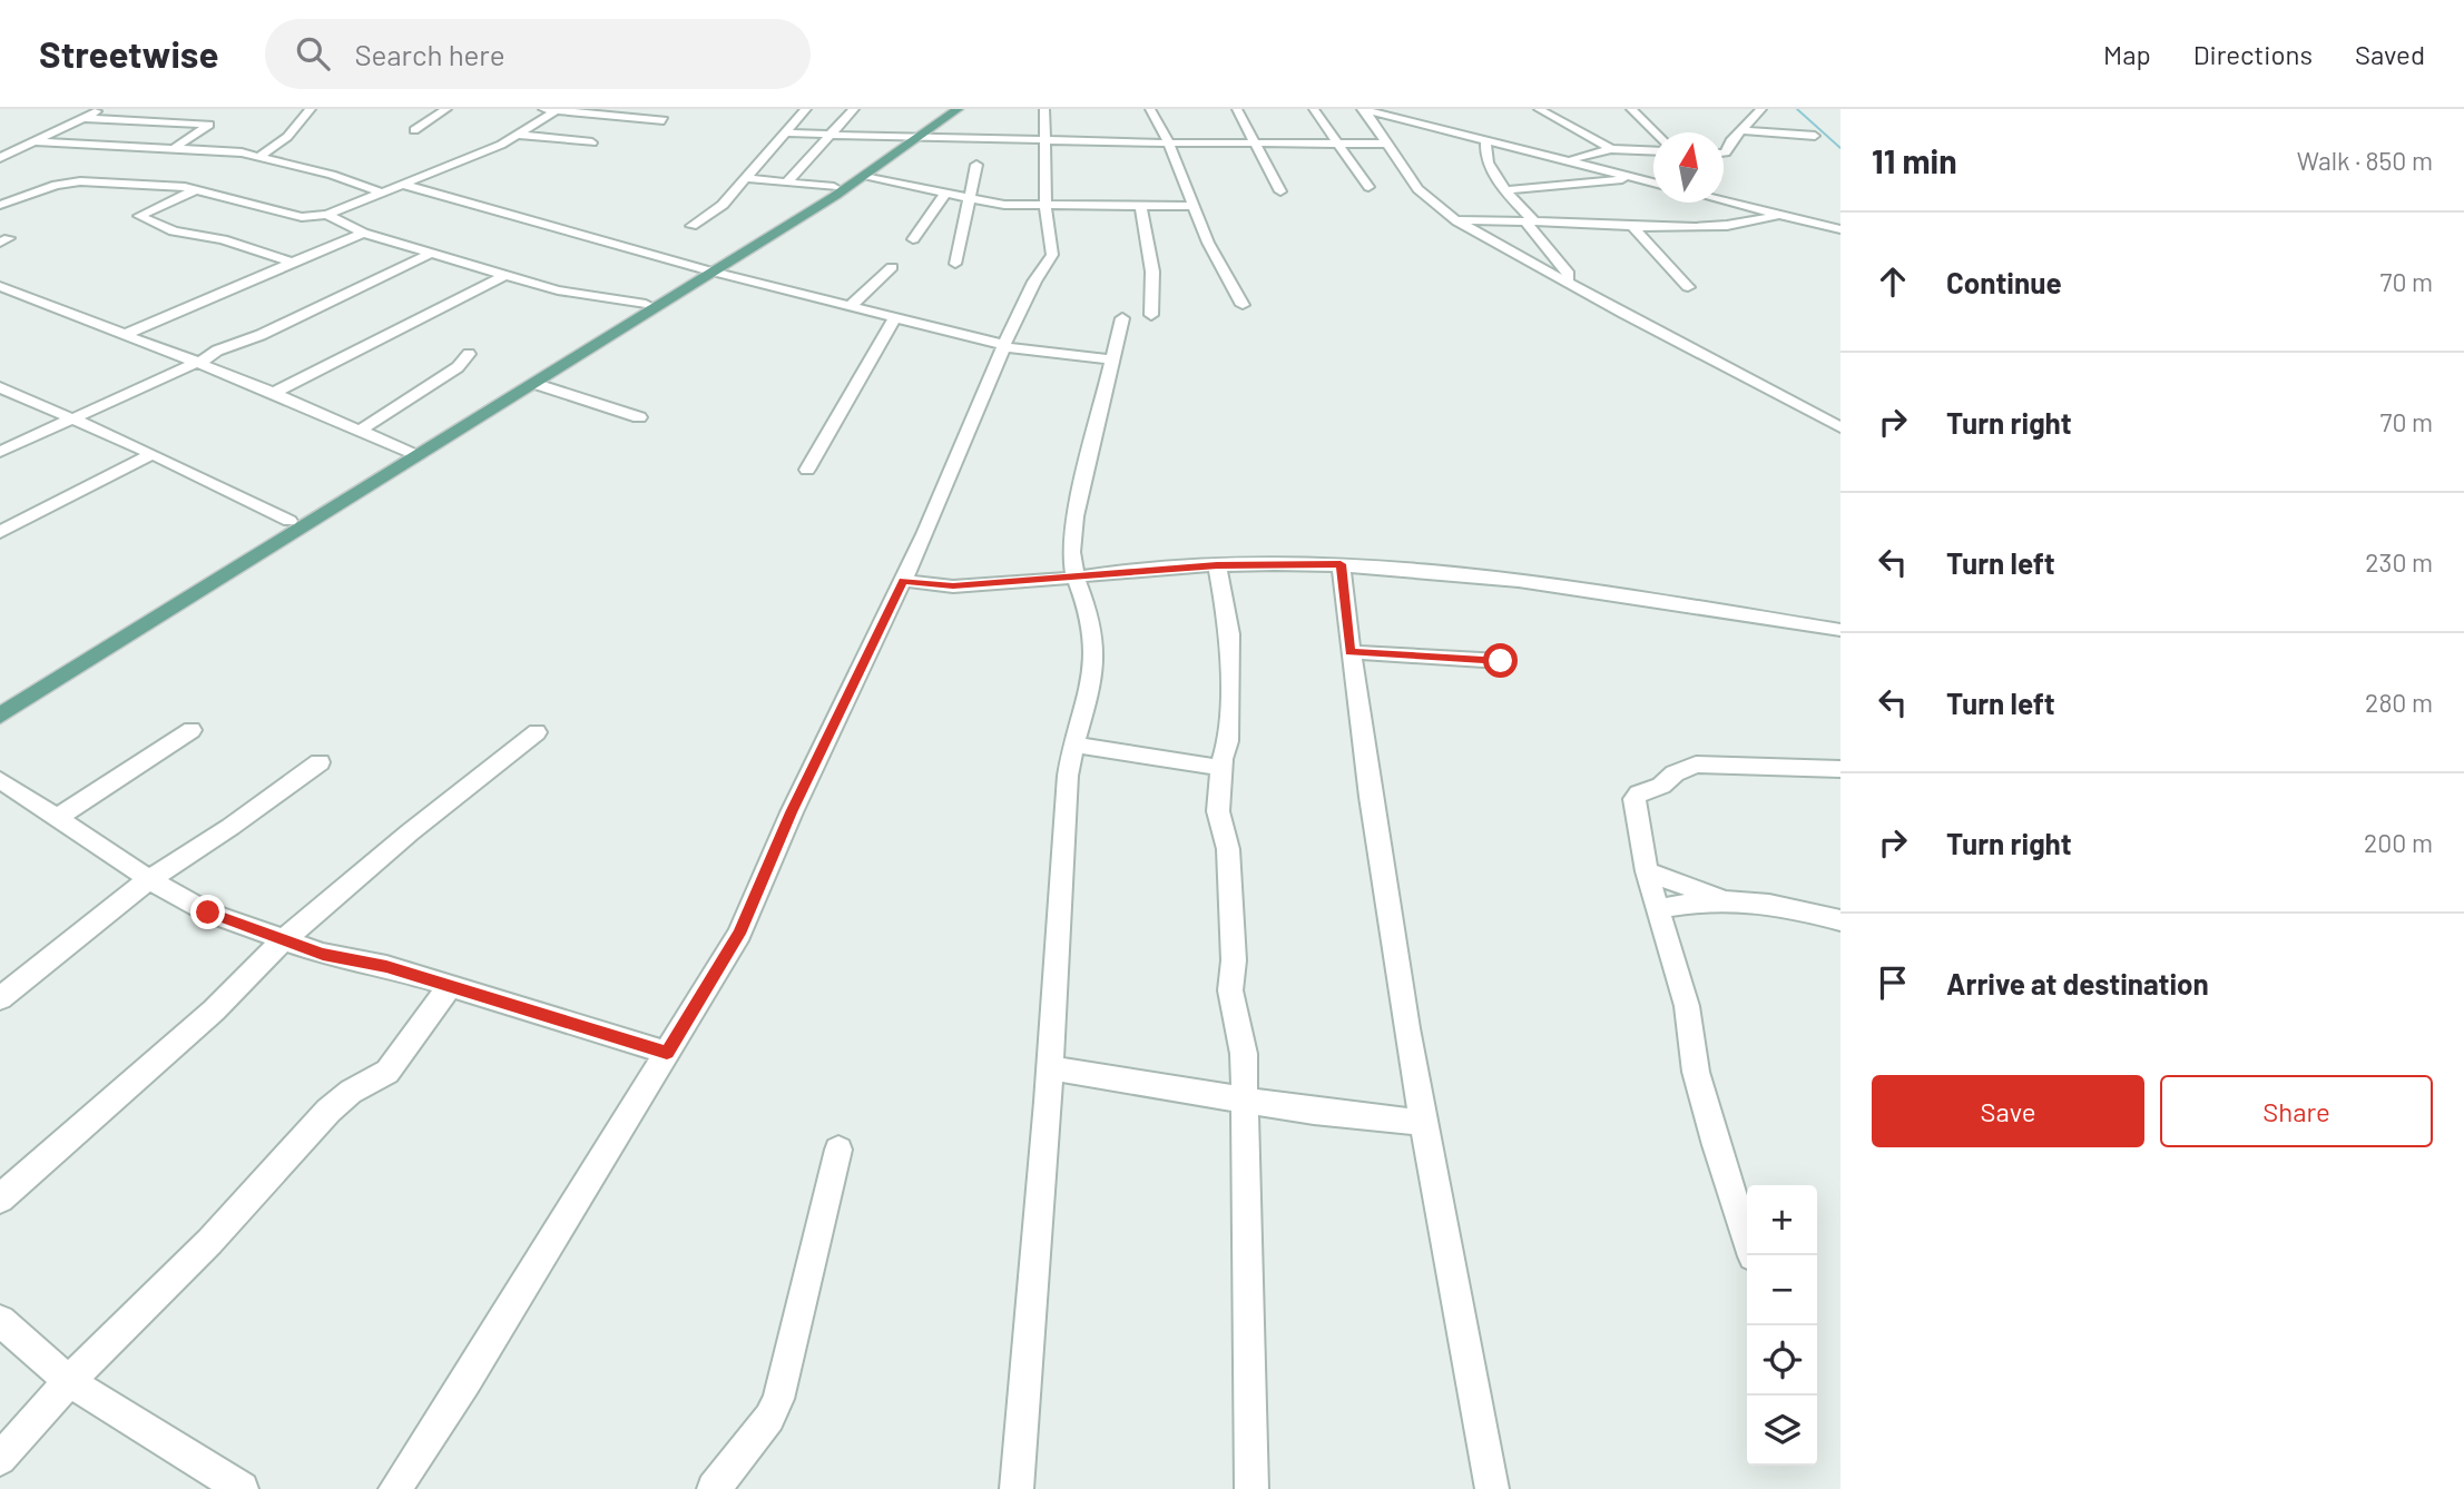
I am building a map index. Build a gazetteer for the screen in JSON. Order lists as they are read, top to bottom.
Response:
{
  "north": "top",
  "page": {
    "header": "Streetwise",
    "search": "Search here",
    "nav": ["Map", "Directions", "Saved"],
    "heading": ["11 min", "Walk · 850 m"],
    "list": [
      ["Continue", "70 m"],
      ["Turn right", "70 m"],
      ["Turn left", "230 m"],
      ["Turn left", "280 m"],
      ["Turn right", "200 m"],
      "Arrive at destination"
    ],
    "buttons": ["Save", "Share"],
    "map_buttons": ["+", "−"]
  }
}
